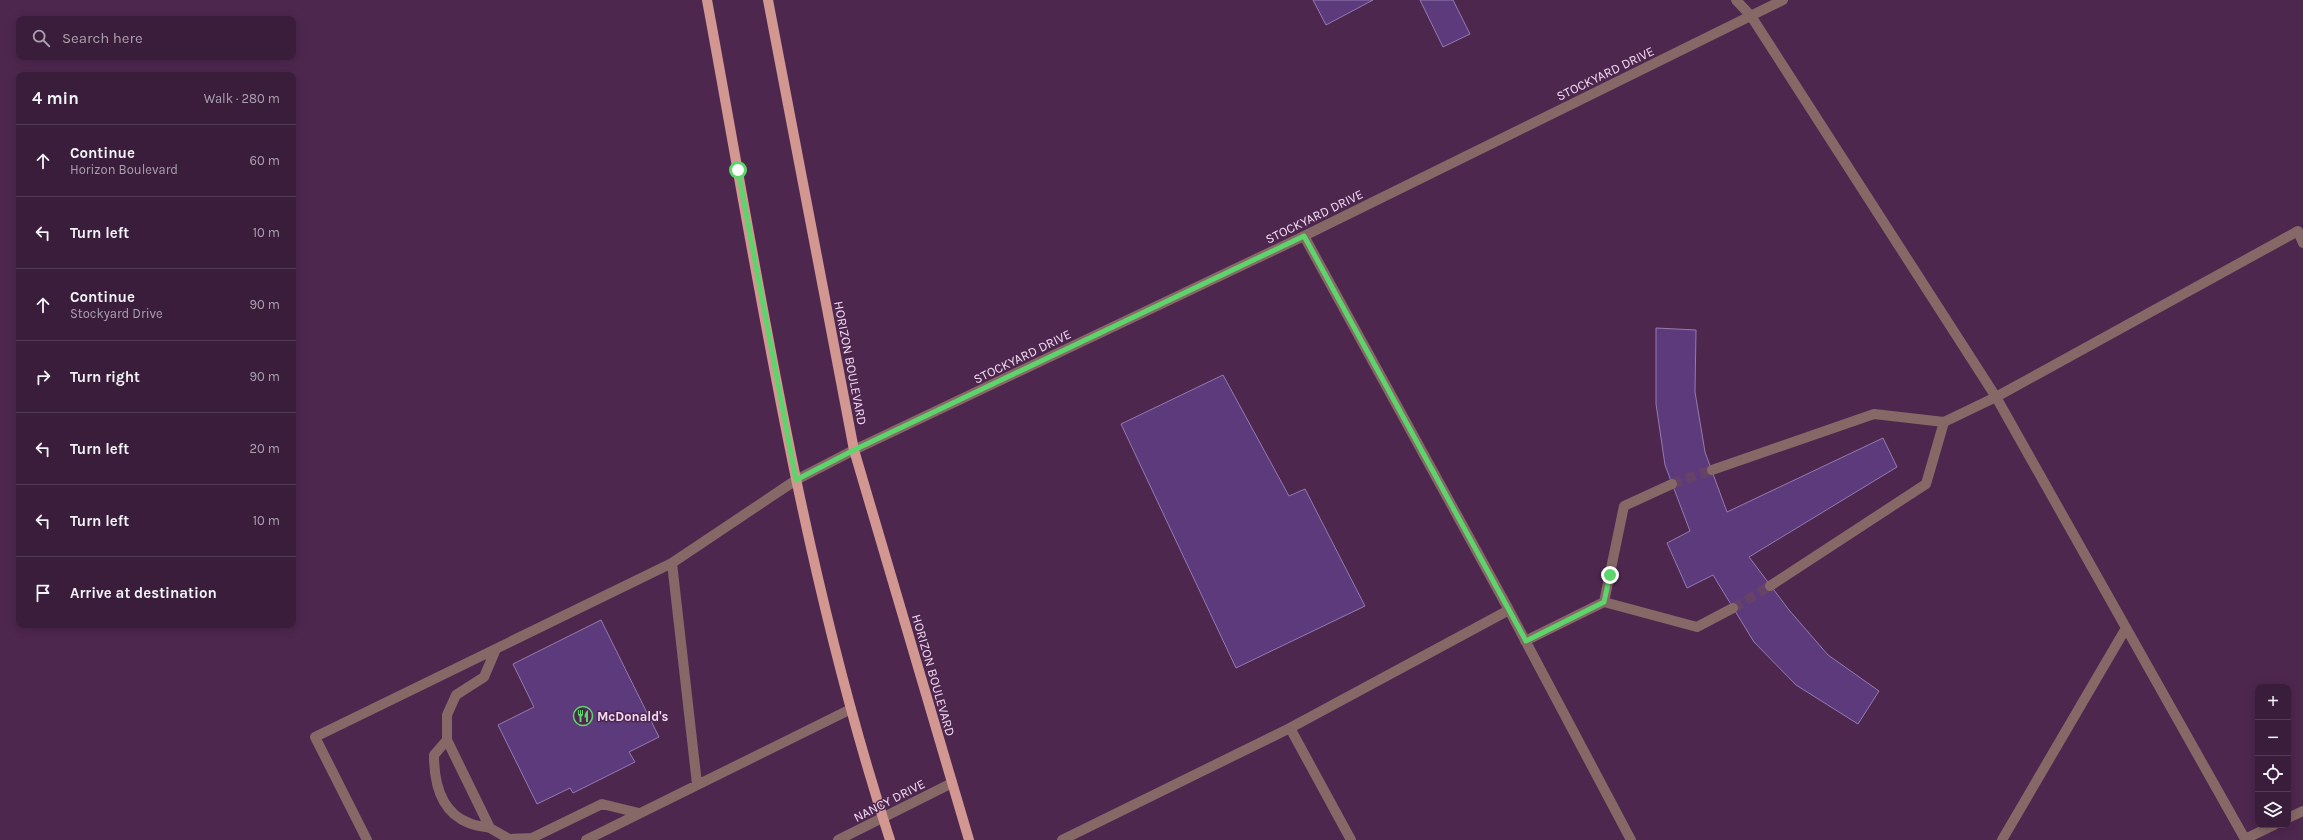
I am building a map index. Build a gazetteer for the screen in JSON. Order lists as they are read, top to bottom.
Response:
{
  "streets": {
    "main road": ["HORIZON BOULEVARD"],
    "street": ["STOCKYARD DRIVE", "NANCY DRIVE"]
  },
  "crossings": [
    ["STOCKYARD DRIVE", "HORIZON BOULEVARD"],
    ["HORIZON BOULEVARD", "NANCY DRIVE"]
  ],
  "places": {
    "restaurant": ["McDonald's"]
  },
  "page": {
    "search": "Search here",
    "heading": ["4 min", "Walk · 280 m"],
    "list": [
      ["Continue", "Horizon Boulevard", "60 m"],
      ["Turn left", "10 m"],
      ["Continue", "Stockyard Drive", "90 m"],
      ["Turn right", "90 m"],
      ["Turn left", "20 m"],
      ["Turn left", "10 m"],
      "Arrive at destination"
    ],
    "map_buttons": ["+", "−"]
  }
}
